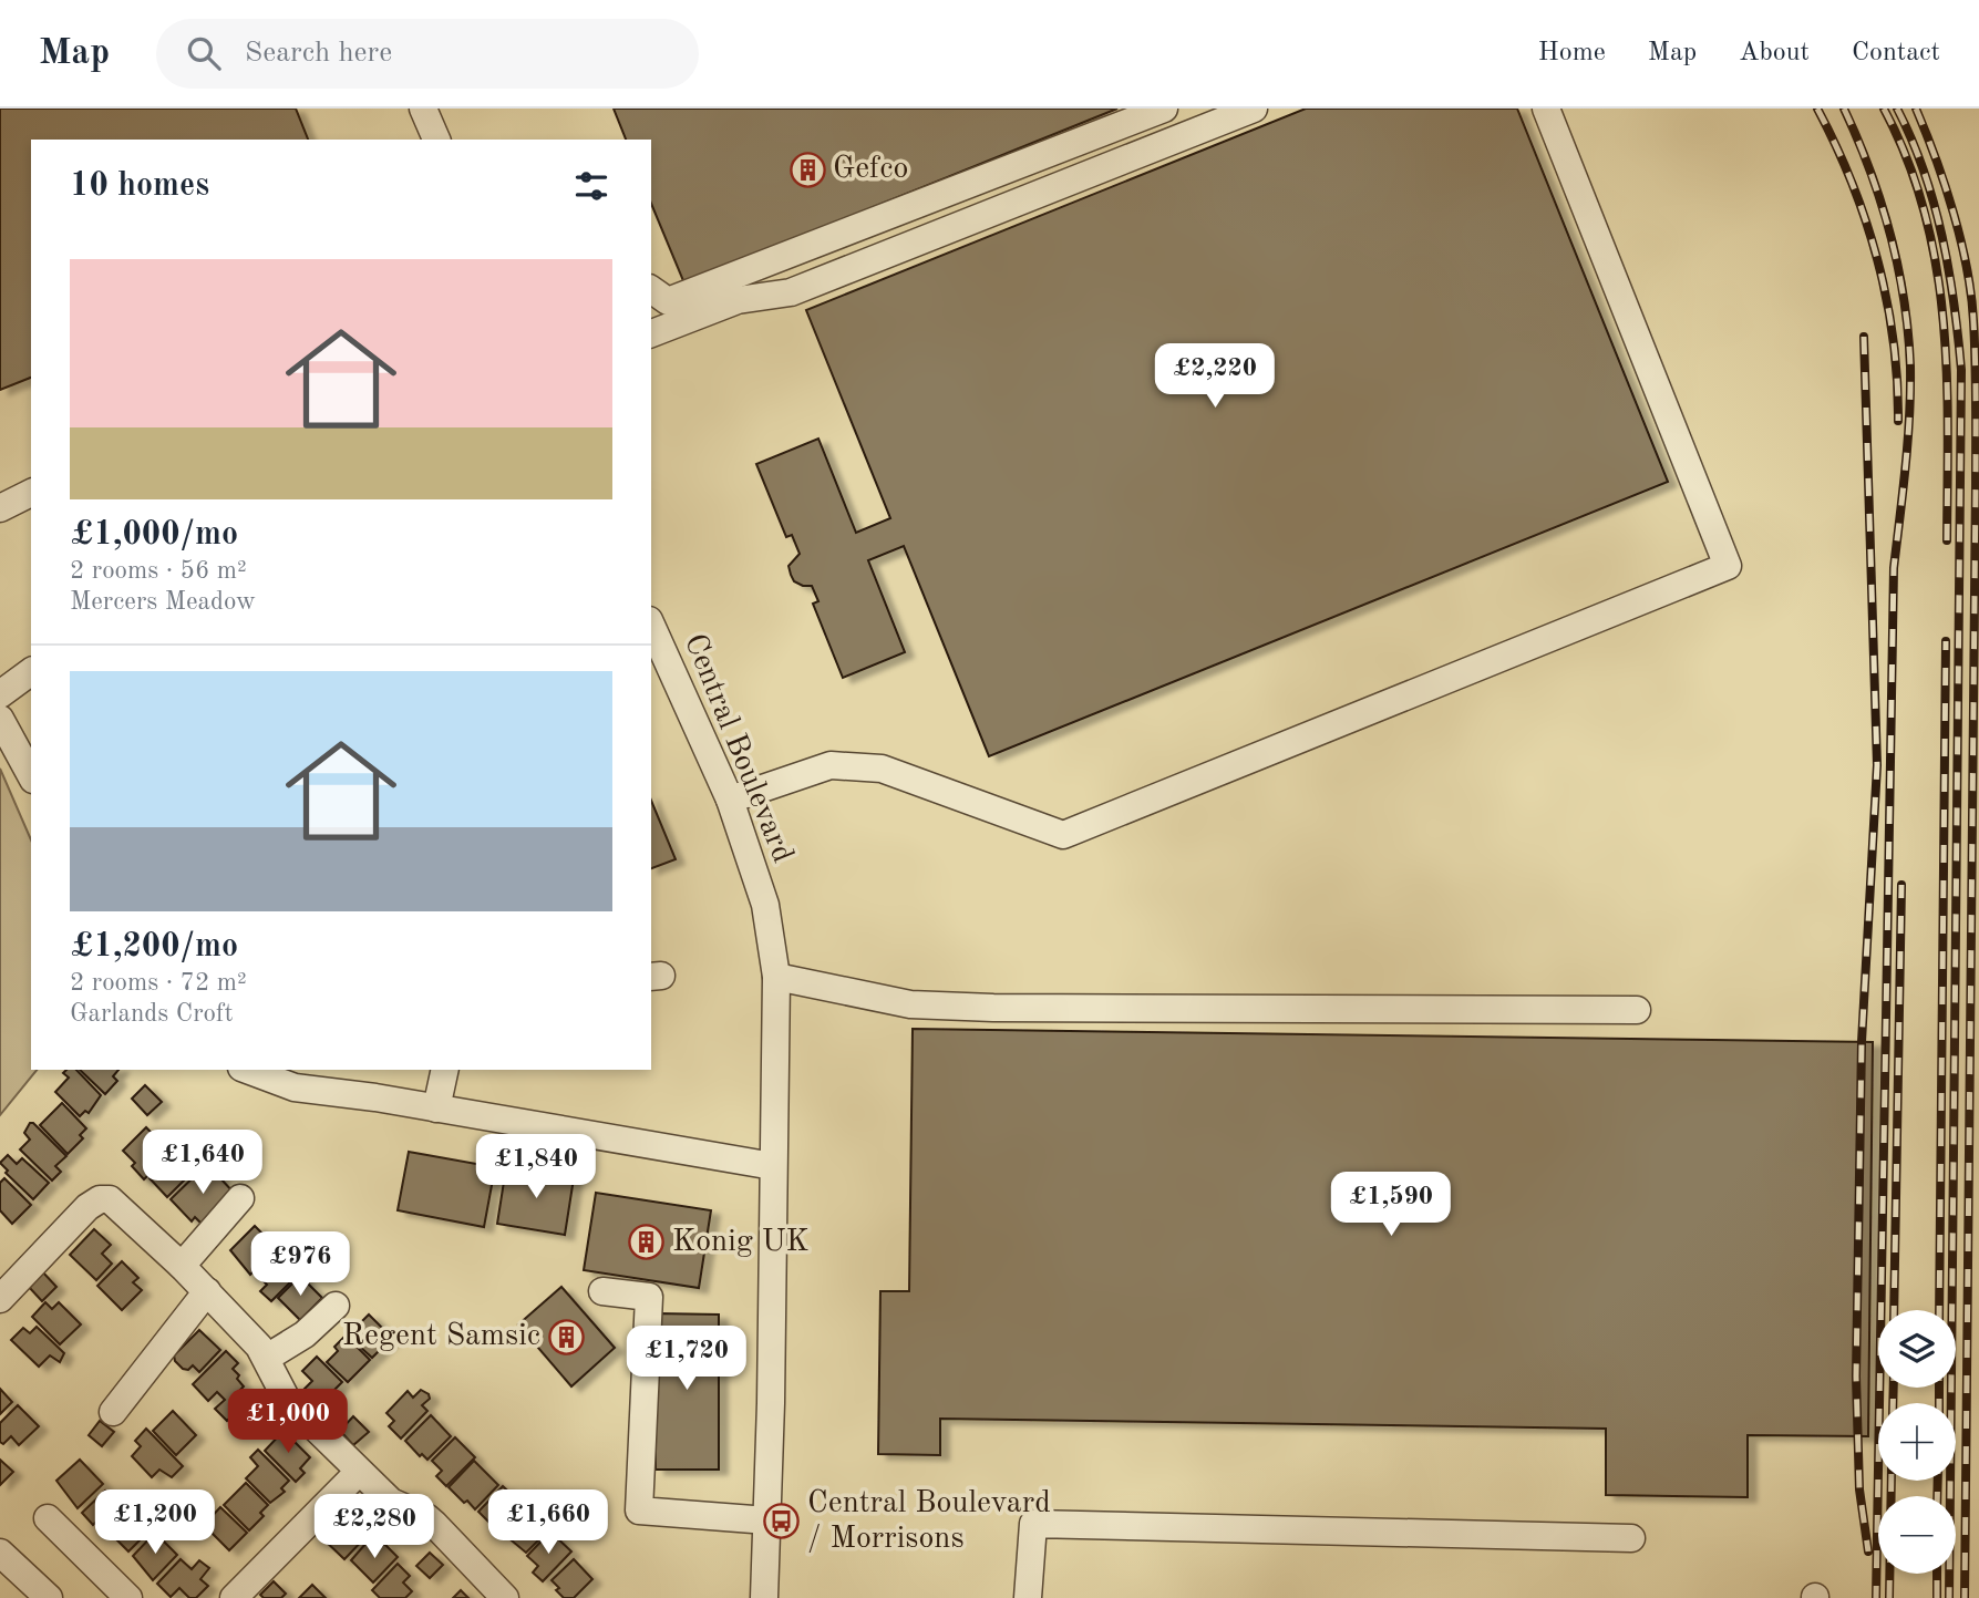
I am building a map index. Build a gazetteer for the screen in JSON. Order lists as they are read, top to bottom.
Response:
{
  "streets": {
    "street": ["Central Boulevard"]
  },
  "places": {
    "building": ["Gefco", "Konig UK", "Regent Samsic"],
    "bus stop": ["Central Boulevard / Morrisons"]
  },
  "page": {
    "header": "Map",
    "search": "Search here",
    "nav": [
      "Home",
      "Map",
      "About",
      "Contact"
    ],
    "heading": "10 homes",
    "list": [
      {
        "name": "£1,000/mo",
        "note": "2 rooms · 56 m² · Mercers Meadow"
      },
      {
        "name": "£1,200/mo",
        "note": "2 rooms · 72 m² · Garlands Croft"
      }
    ],
    "price": [
      "£2,220",
      "£1,640",
      "£1,840",
      "£1,590",
      "£976",
      "£1,720",
      "£1,000",
      "£1,200",
      "£1,660",
      "£2,280"
    ],
    "map_buttons": ["+", "−"]
  }
}
